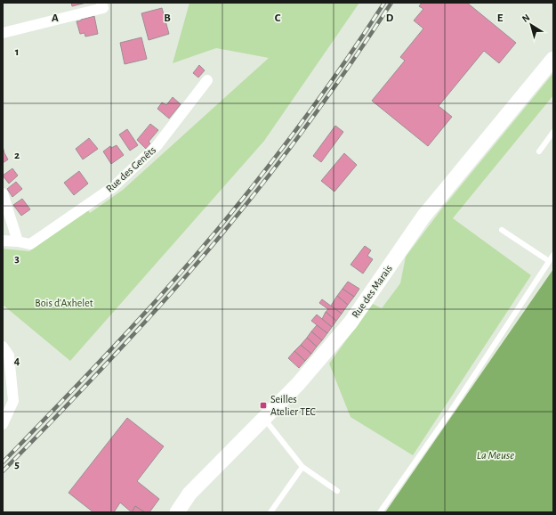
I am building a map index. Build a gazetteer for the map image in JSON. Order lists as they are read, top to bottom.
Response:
{
  "streets": {
    "main road": ["Rue des Marais"],
    "street": ["Rue des Genêts"]
  },
  "water": ["La Meuse"],
  "parks": ["Bois d'Axhelet"],
  "places": {
    "transit": ["Seilles Atelier TEC"]
  },
  "north": "top left",
  "grid": {
    "columns": [
      "A",
      "B",
      "C",
      "D",
      "E"
    ],
    "rows": [
      "1",
      "2",
      "3",
      "4",
      "5"
    ]
  }
}
